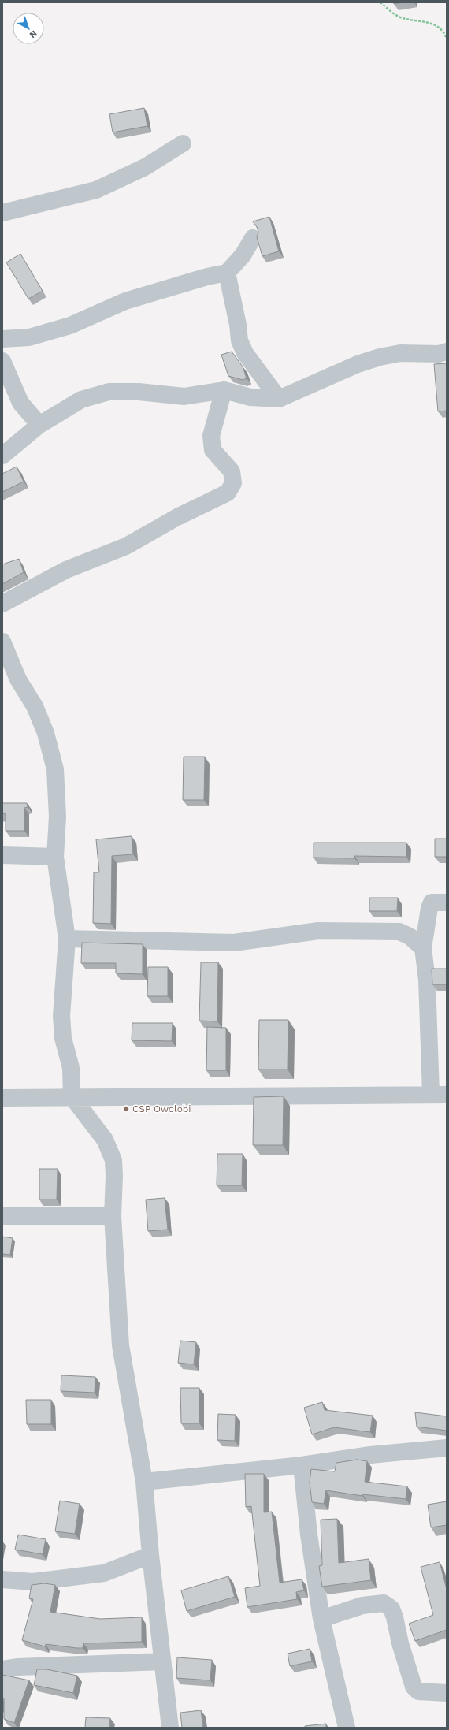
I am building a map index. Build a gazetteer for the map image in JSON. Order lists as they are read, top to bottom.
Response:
{
  "places": ["CSP Owolobi"],
  "north": "bottom right"
}
